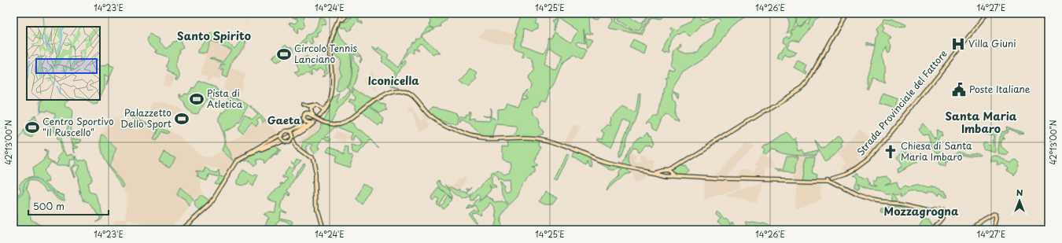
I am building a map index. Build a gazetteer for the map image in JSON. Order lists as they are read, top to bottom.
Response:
{
  "streets": {
    "main road": ["Strada Provinciale del Fattore"]
  },
  "districts": [
    "Santo Spirito",
    "Iconicella",
    "Santa Maria Imbaro",
    "Gaeta",
    "Mozzagrogna"
  ],
  "places": {
    "hospital": ["Villa Giuni"],
    "sports": [
      "Circolo Tennis Lanciano",
      "Pista di Atletica",
      "Palazzetto Dello Sport",
      "Centro Sportivo \"Il Ruscello\""
    ],
    "public building": ["Poste Italiane"],
    "church": ["Chiesa di Santa Maria Imbaro"]
  },
  "scale_bar": "500 m",
  "north": "top",
  "coordinates": [
    "14°23'E",
    "14°24'E",
    "14°25'E",
    "14°26'E",
    "14°27'E",
    "42°13'00\"N"
  ]
}
